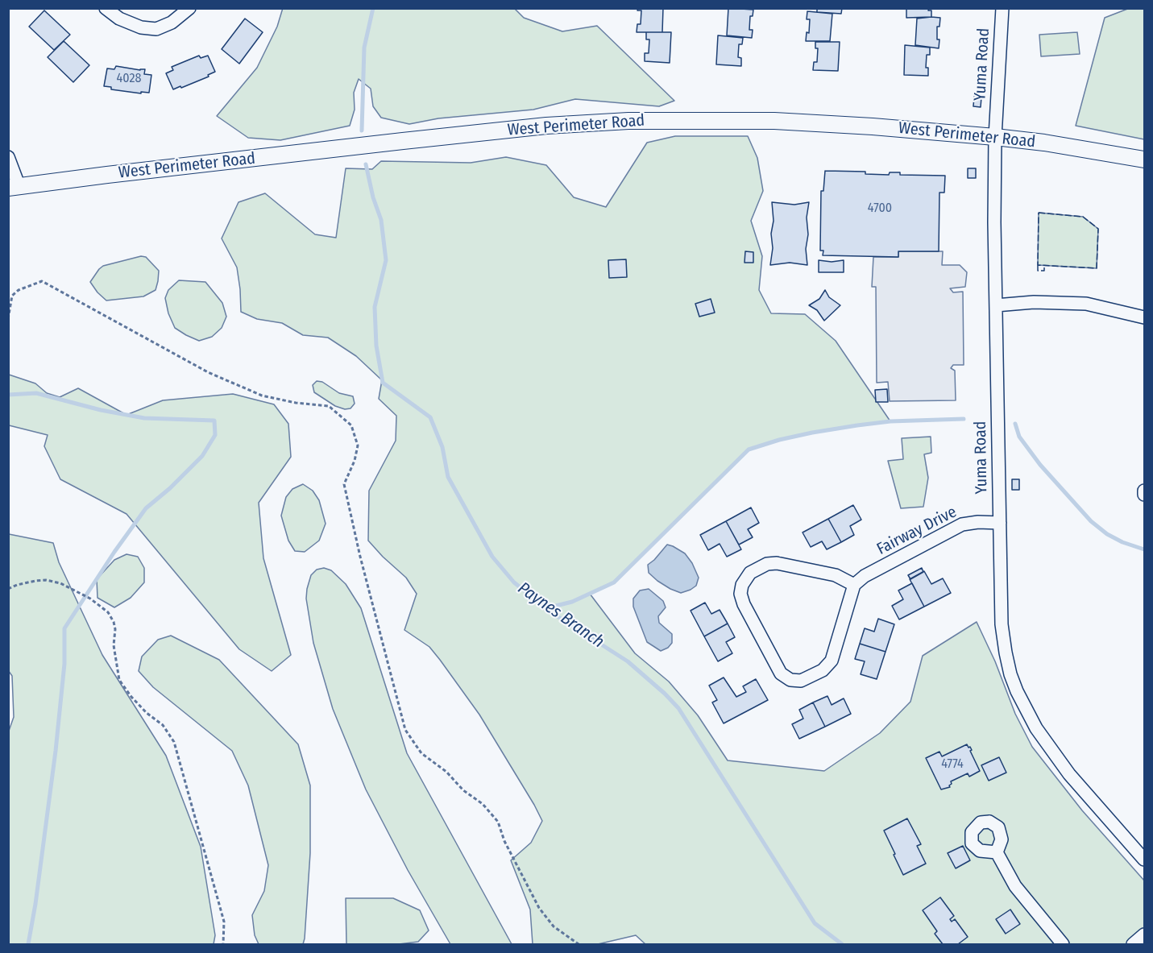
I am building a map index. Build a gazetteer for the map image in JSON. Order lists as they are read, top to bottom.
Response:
{
  "streets": {
    "street": ["Yuma Road", "West Perimeter Road", "Fairway Drive"]
  },
  "crossings": [
    ["Yuma Road", "West Perimeter Road"],
    ["Yuma Road", "Fairway Drive"]
  ],
  "water": ["Paynes Branch"],
  "house_numbers": ["4028", "4700", "4774"]
}
